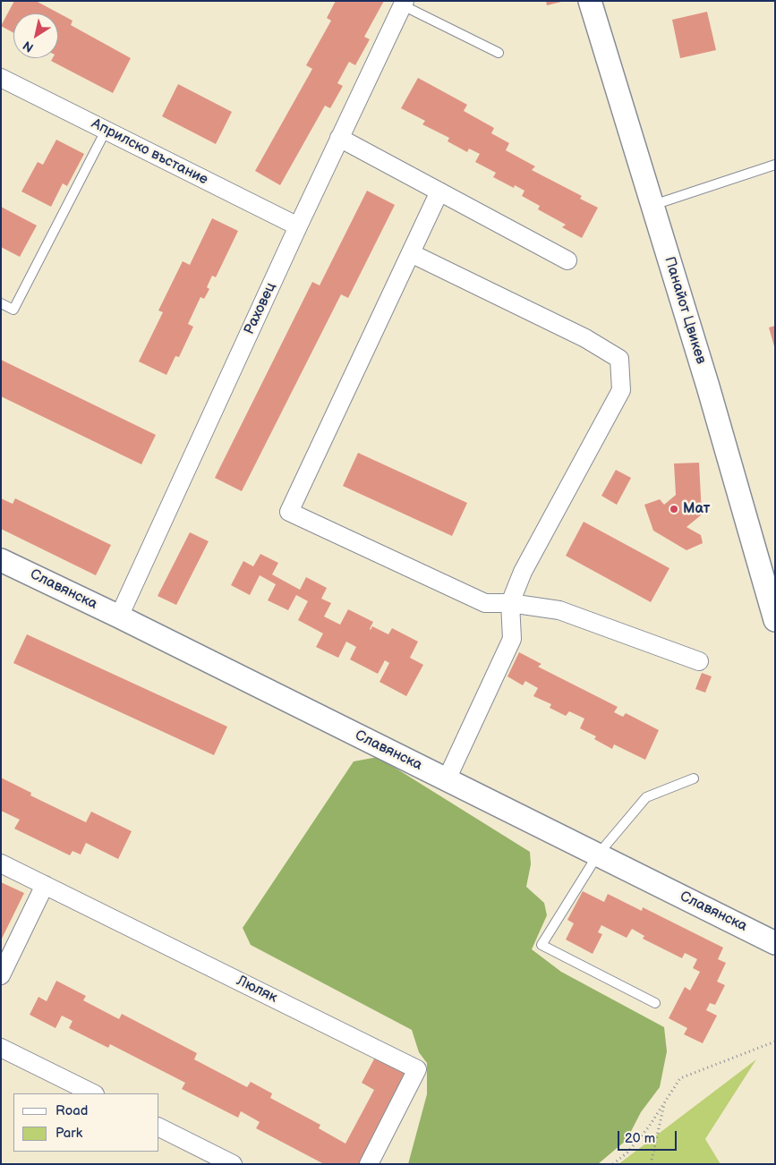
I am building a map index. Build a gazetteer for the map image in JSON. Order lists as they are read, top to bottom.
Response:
{
  "streets": {
    "street": [
      "Априлско въстание",
      "Раховец",
      "Панайот Цвикев",
      "Славянска",
      "Люляк"
    ]
  },
  "crossings": [
    ["Априлско въстание", "Раховец"],
    ["Раховец", "Славянска"]
  ],
  "places": ["Мат"],
  "legend": ["Road", "Park"],
  "scale_bar": "20 m",
  "north": "bottom left"
}
